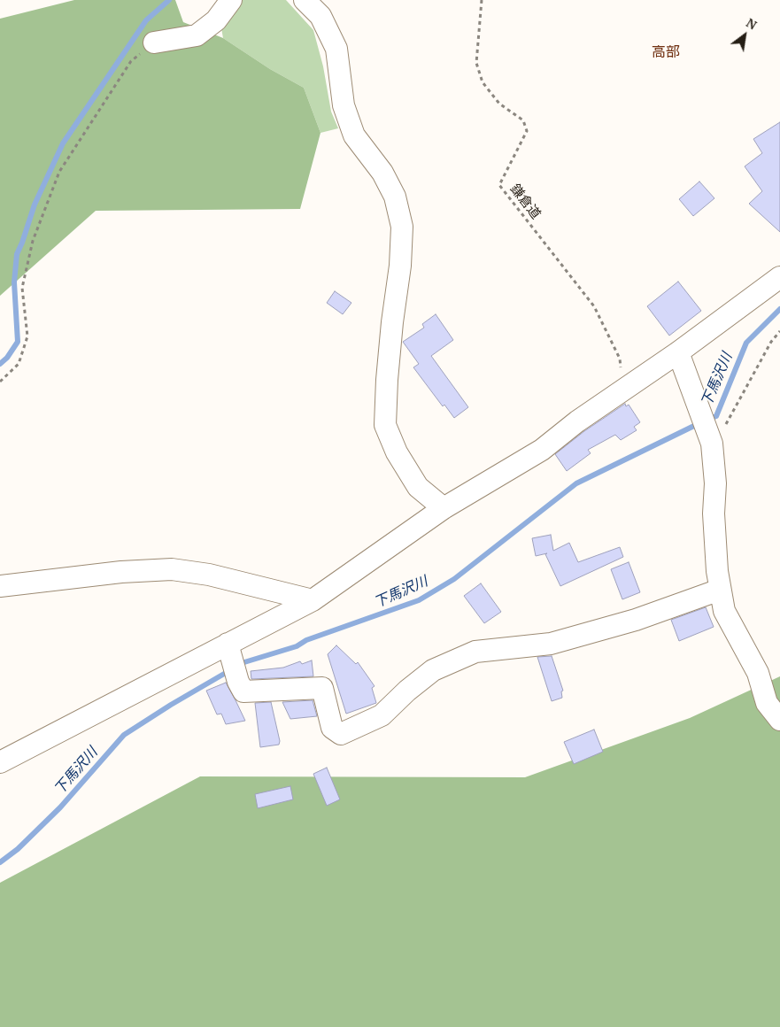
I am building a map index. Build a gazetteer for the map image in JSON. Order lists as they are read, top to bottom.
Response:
{
  "streets": {
    "path": ["鎌倉道"]
  },
  "districts": ["高部"],
  "water": ["下馬沢川"],
  "north": "top right"
}
